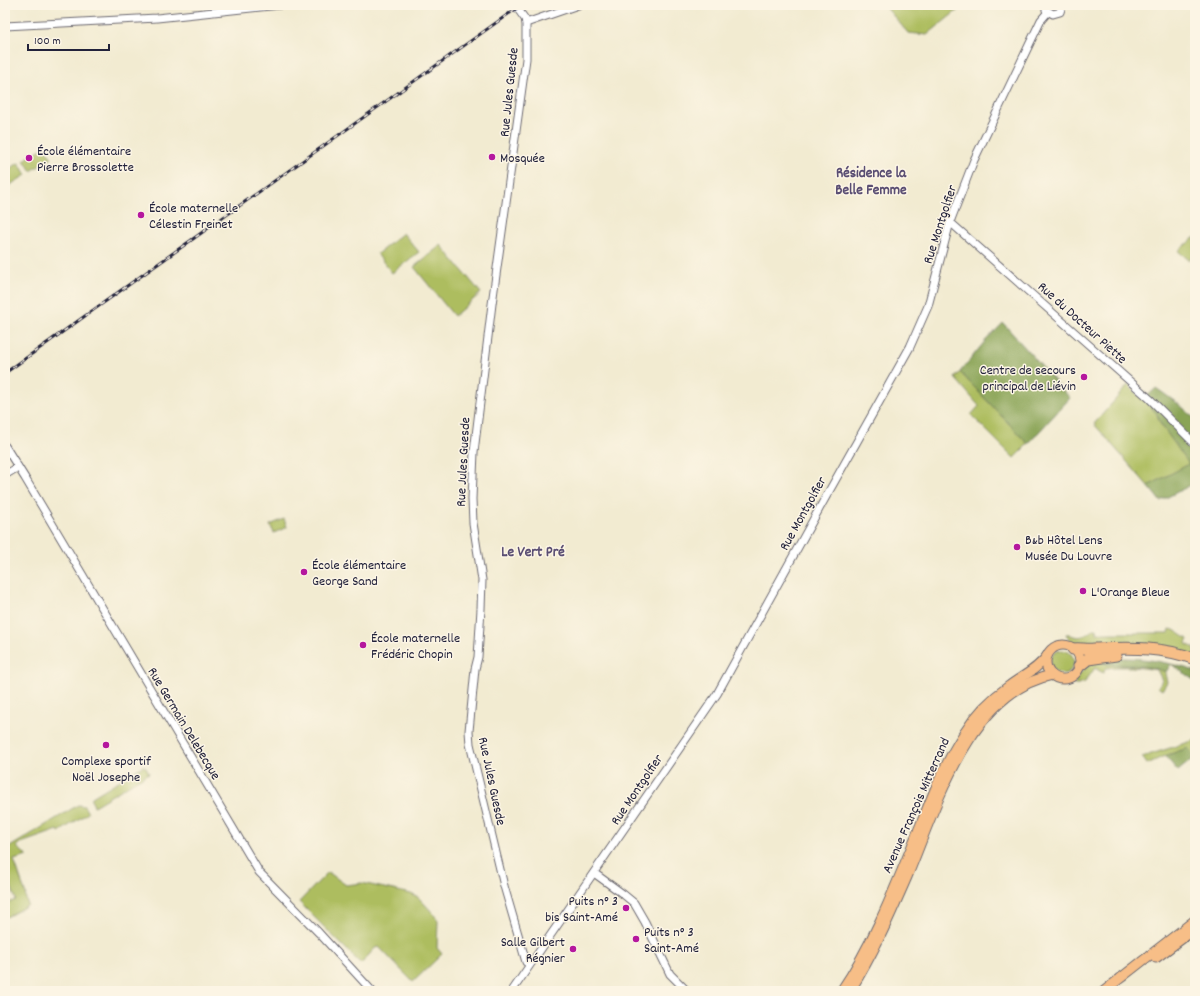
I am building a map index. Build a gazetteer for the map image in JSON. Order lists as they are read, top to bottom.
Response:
{
  "streets": {
    "main road": ["Avenue François Mitterrand"],
    "street": [
      "Rue Jules Guesde",
      "Rue Montgolfier",
      "Rue du Docteur Piette",
      "Rue Germain Delebecque"
    ]
  },
  "crossings": [
    ["Rue Jules Guesde", "Rue Montgolfier"],
    ["Rue Montgolfier", "Rue du Docteur Piette"]
  ],
  "districts": ["Résidence la Belle Femme", "Le Vert Pré"],
  "places": [
    "Mosquée",
    "École élémentaire Pierre Brossolette",
    "École maternelle Célestin Freinet",
    "Centre de secours principal de Liévin",
    "B&b Hôtel Lens Musée Du Louvre",
    "École élémentaire George Sand",
    "L'Orange Bleue",
    "École maternelle Frédéric Chopin",
    "Complexe sportif Noël Josephe",
    "Puits n° 3 bis Saint-Amé",
    "Puits n° 3 Saint-Amé",
    "Salle Gilbert Régnier"
  ],
  "scale_bar": "100 m"
}
